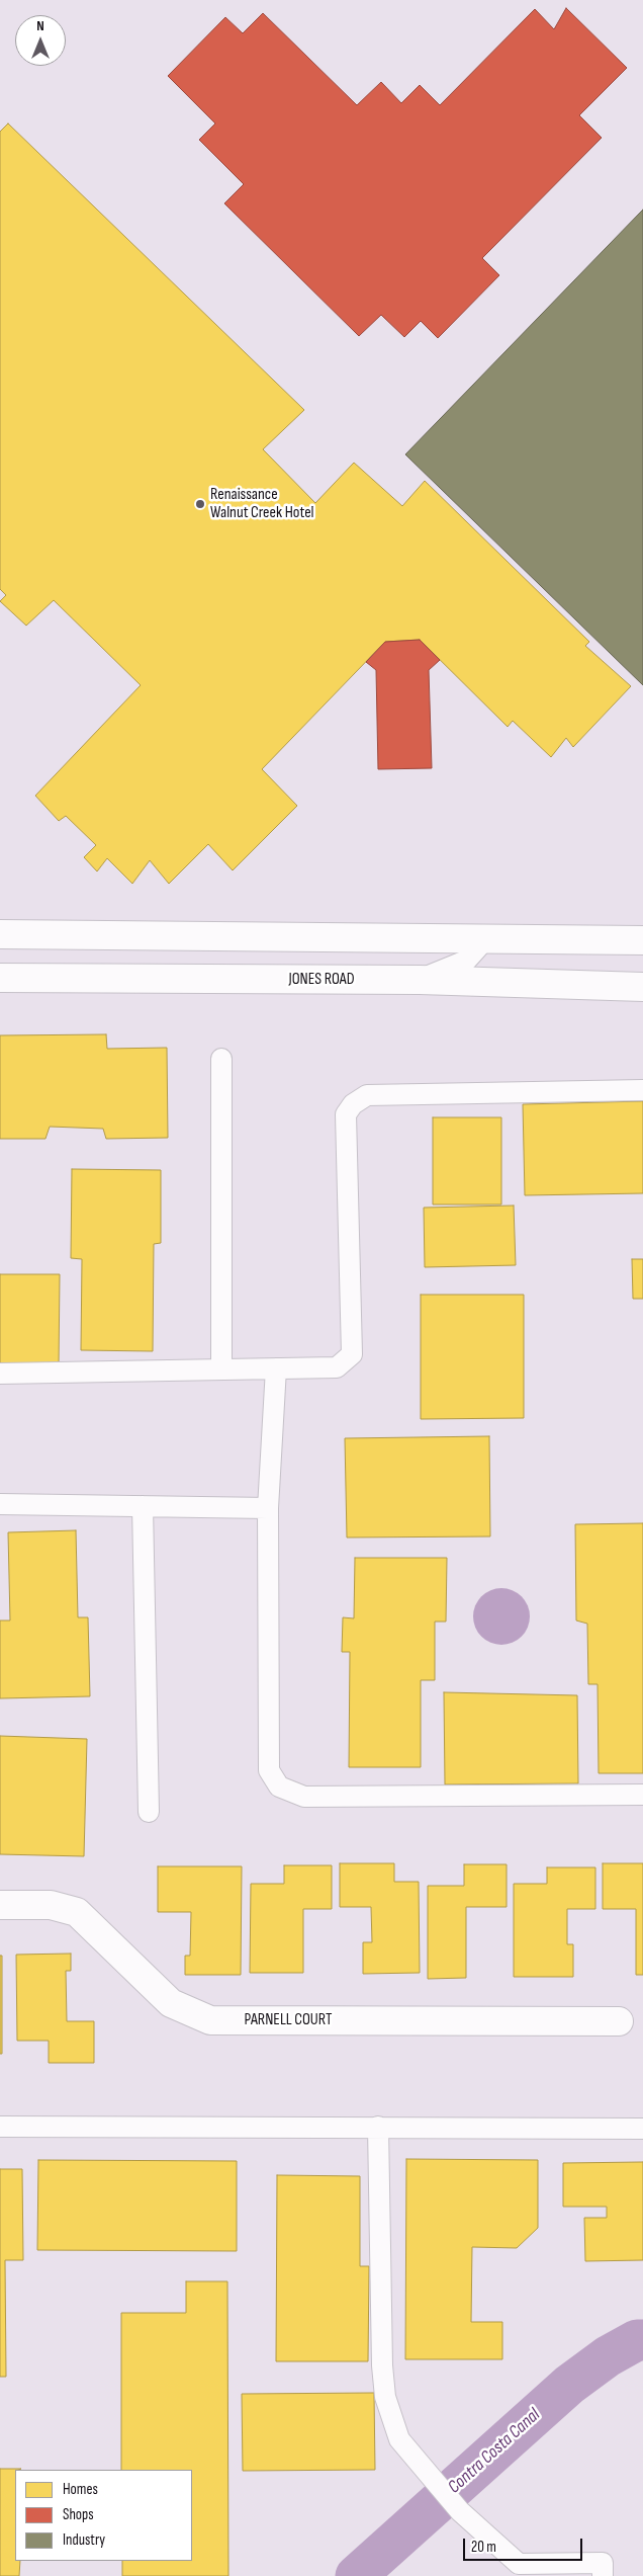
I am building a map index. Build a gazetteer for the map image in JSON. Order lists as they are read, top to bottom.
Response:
{
  "streets": {
    "street": ["JONES ROAD", "PARNELL COURT"]
  },
  "water": ["Contra Costa Canal"],
  "places": ["Renaissance Walnut Creek Hotel"],
  "legend": ["Homes", "Shops", "Industry"],
  "scale_bar": "20 m",
  "north": "top"
}
